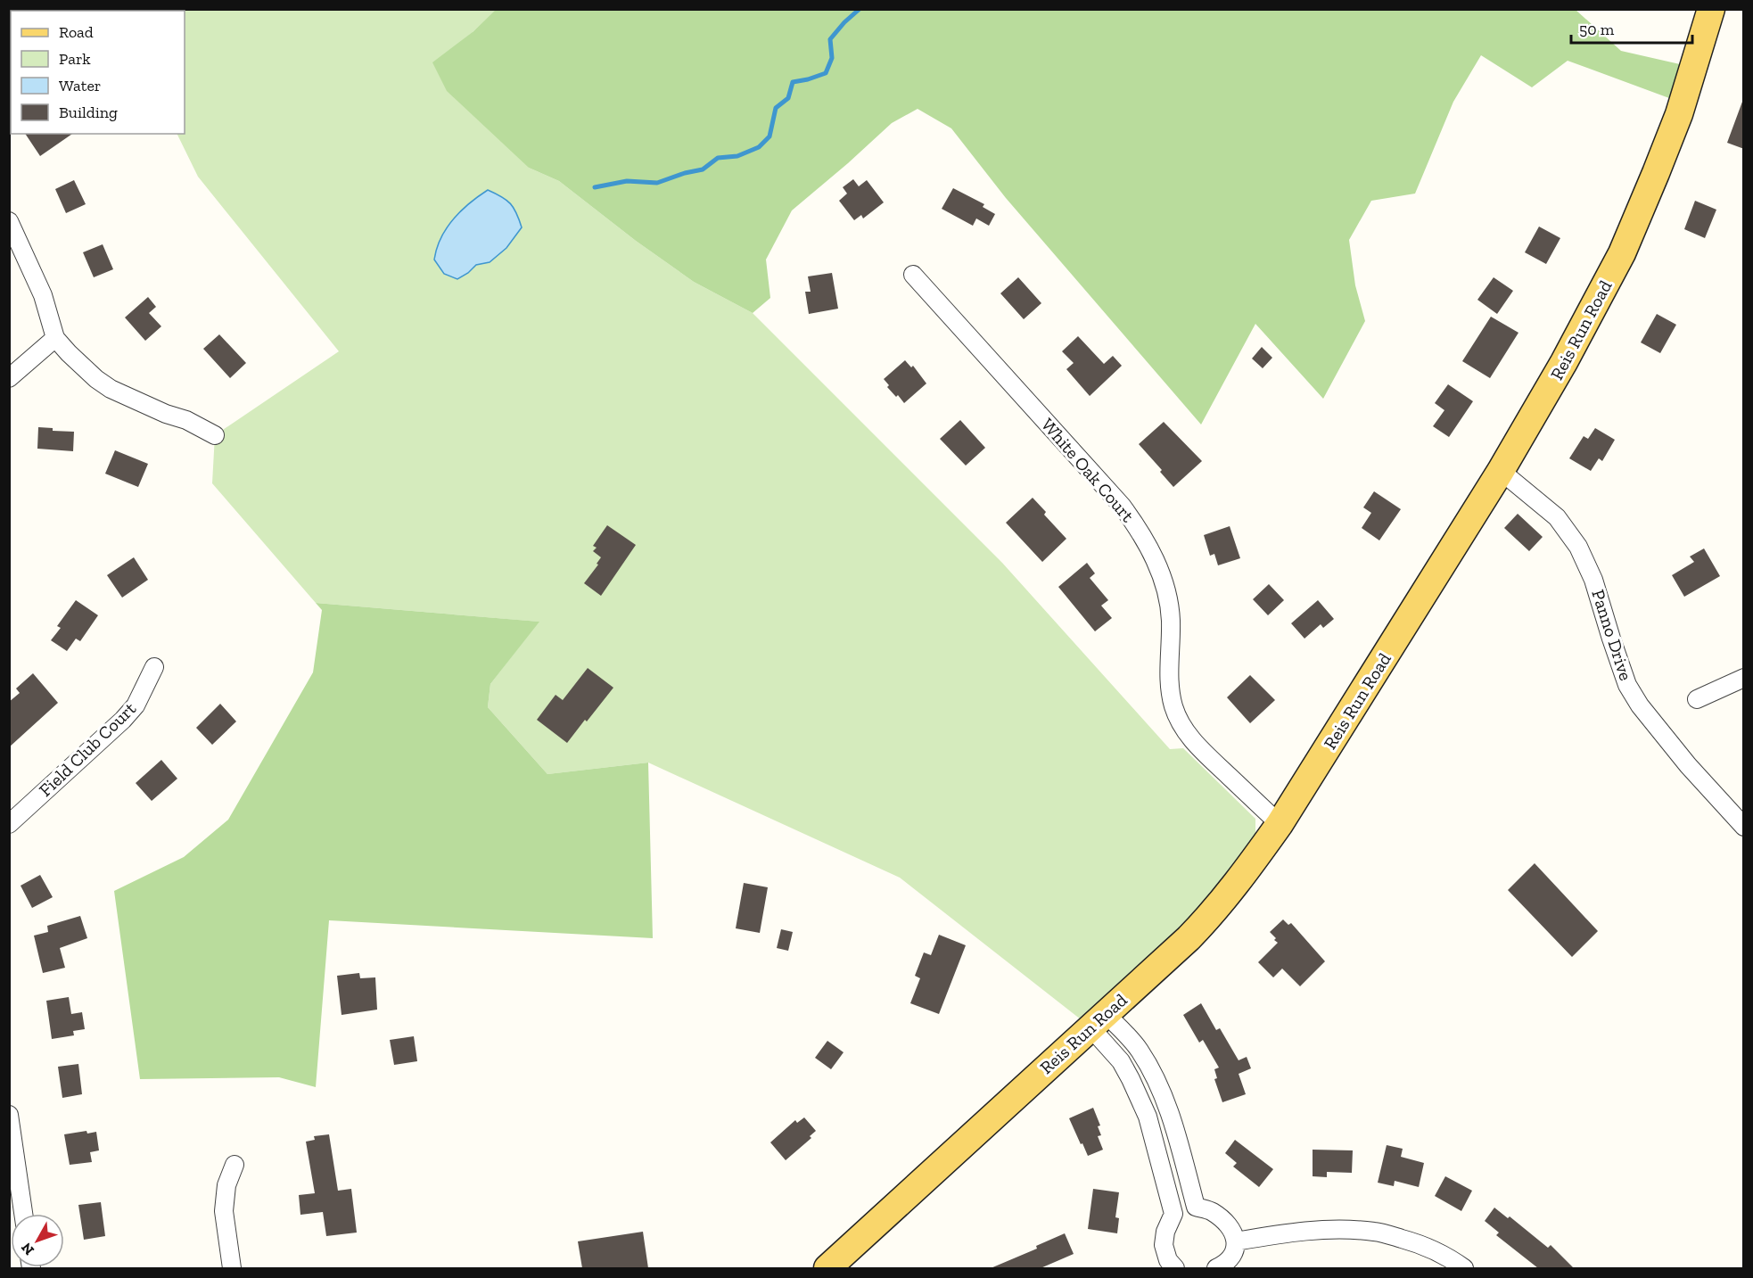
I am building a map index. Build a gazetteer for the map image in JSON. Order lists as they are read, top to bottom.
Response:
{
  "streets": {
    "main road": ["Reis Run Road"],
    "street": ["White Oak Court", "Panno Drive", "Field Club Court"]
  },
  "crossings": [
    ["Reis Run Road", "White Oak Court"],
    ["Reis Run Road", "Panno Drive"]
  ],
  "legend": [
    "Road",
    "Park",
    "Water",
    "Building"
  ],
  "scale_bar": "50 m",
  "north": "bottom left"
}
